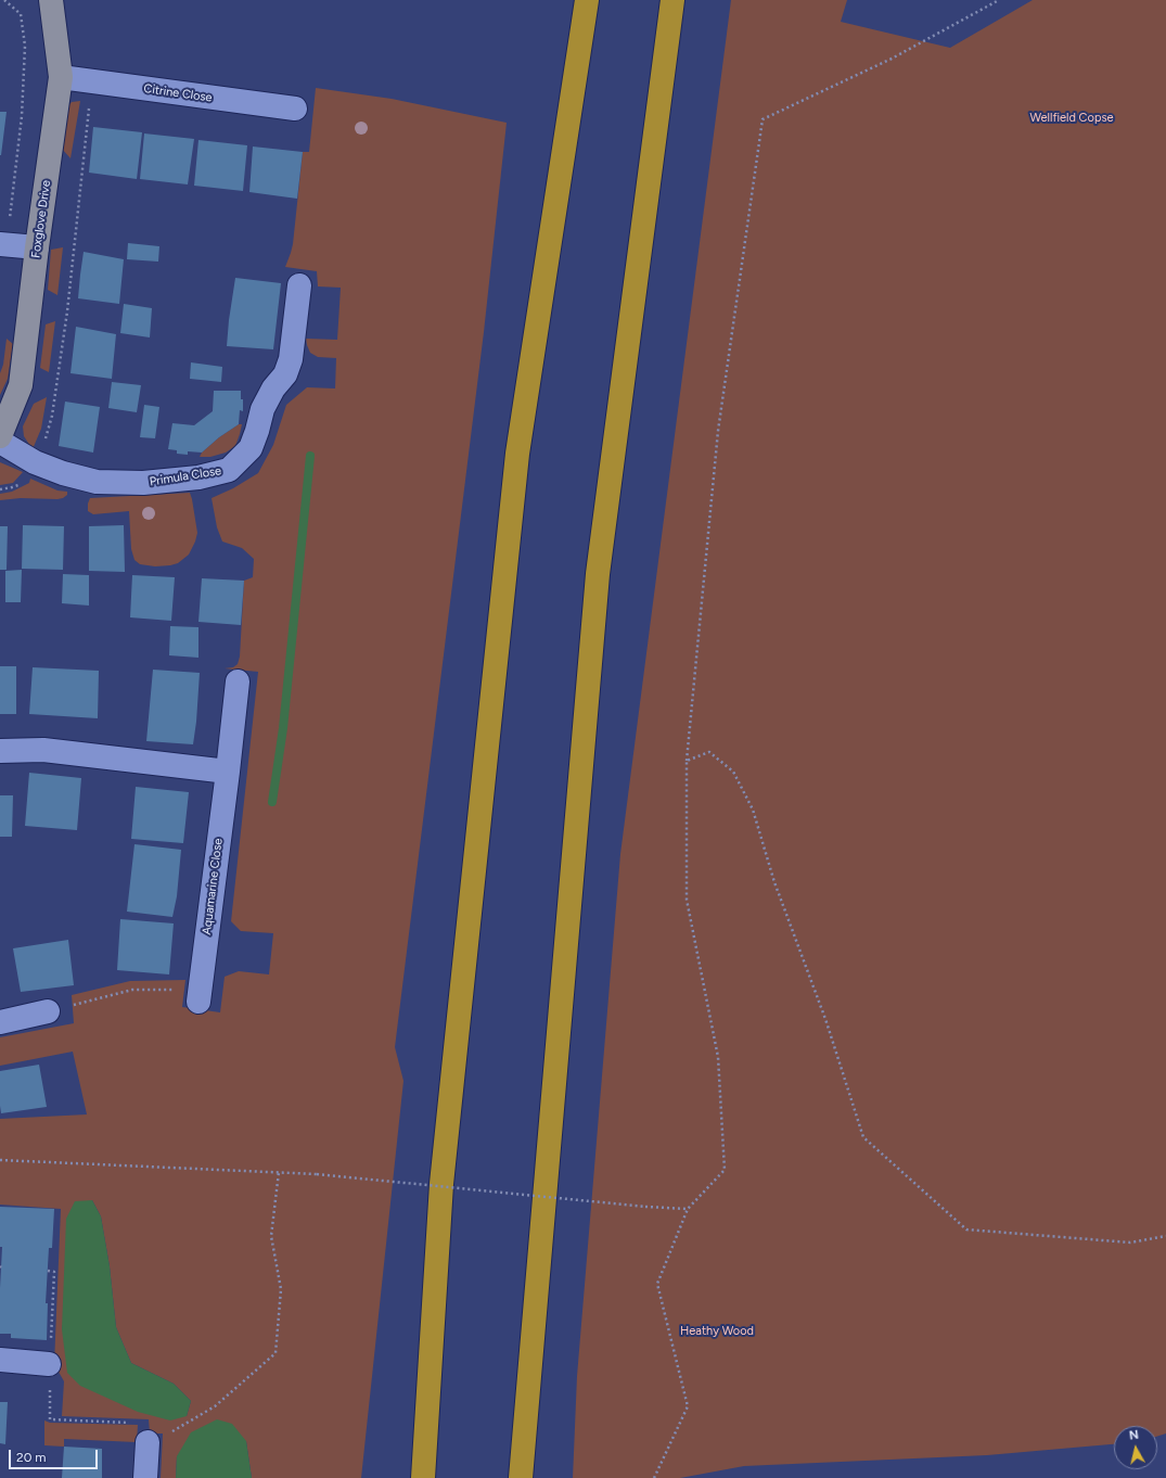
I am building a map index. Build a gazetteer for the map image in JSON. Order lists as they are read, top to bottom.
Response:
{
  "streets": {
    "street": [
      "Citrine Close",
      "Foxglove Drive",
      "Primula Close",
      "Aquamarine Close"
    ]
  },
  "crossings": [
    ["Citrine Close", "Foxglove Drive"]
  ],
  "parks": ["Wellfield Copse", "Heathy Wood"],
  "scale_bar": "20 m",
  "north": "top"
}
